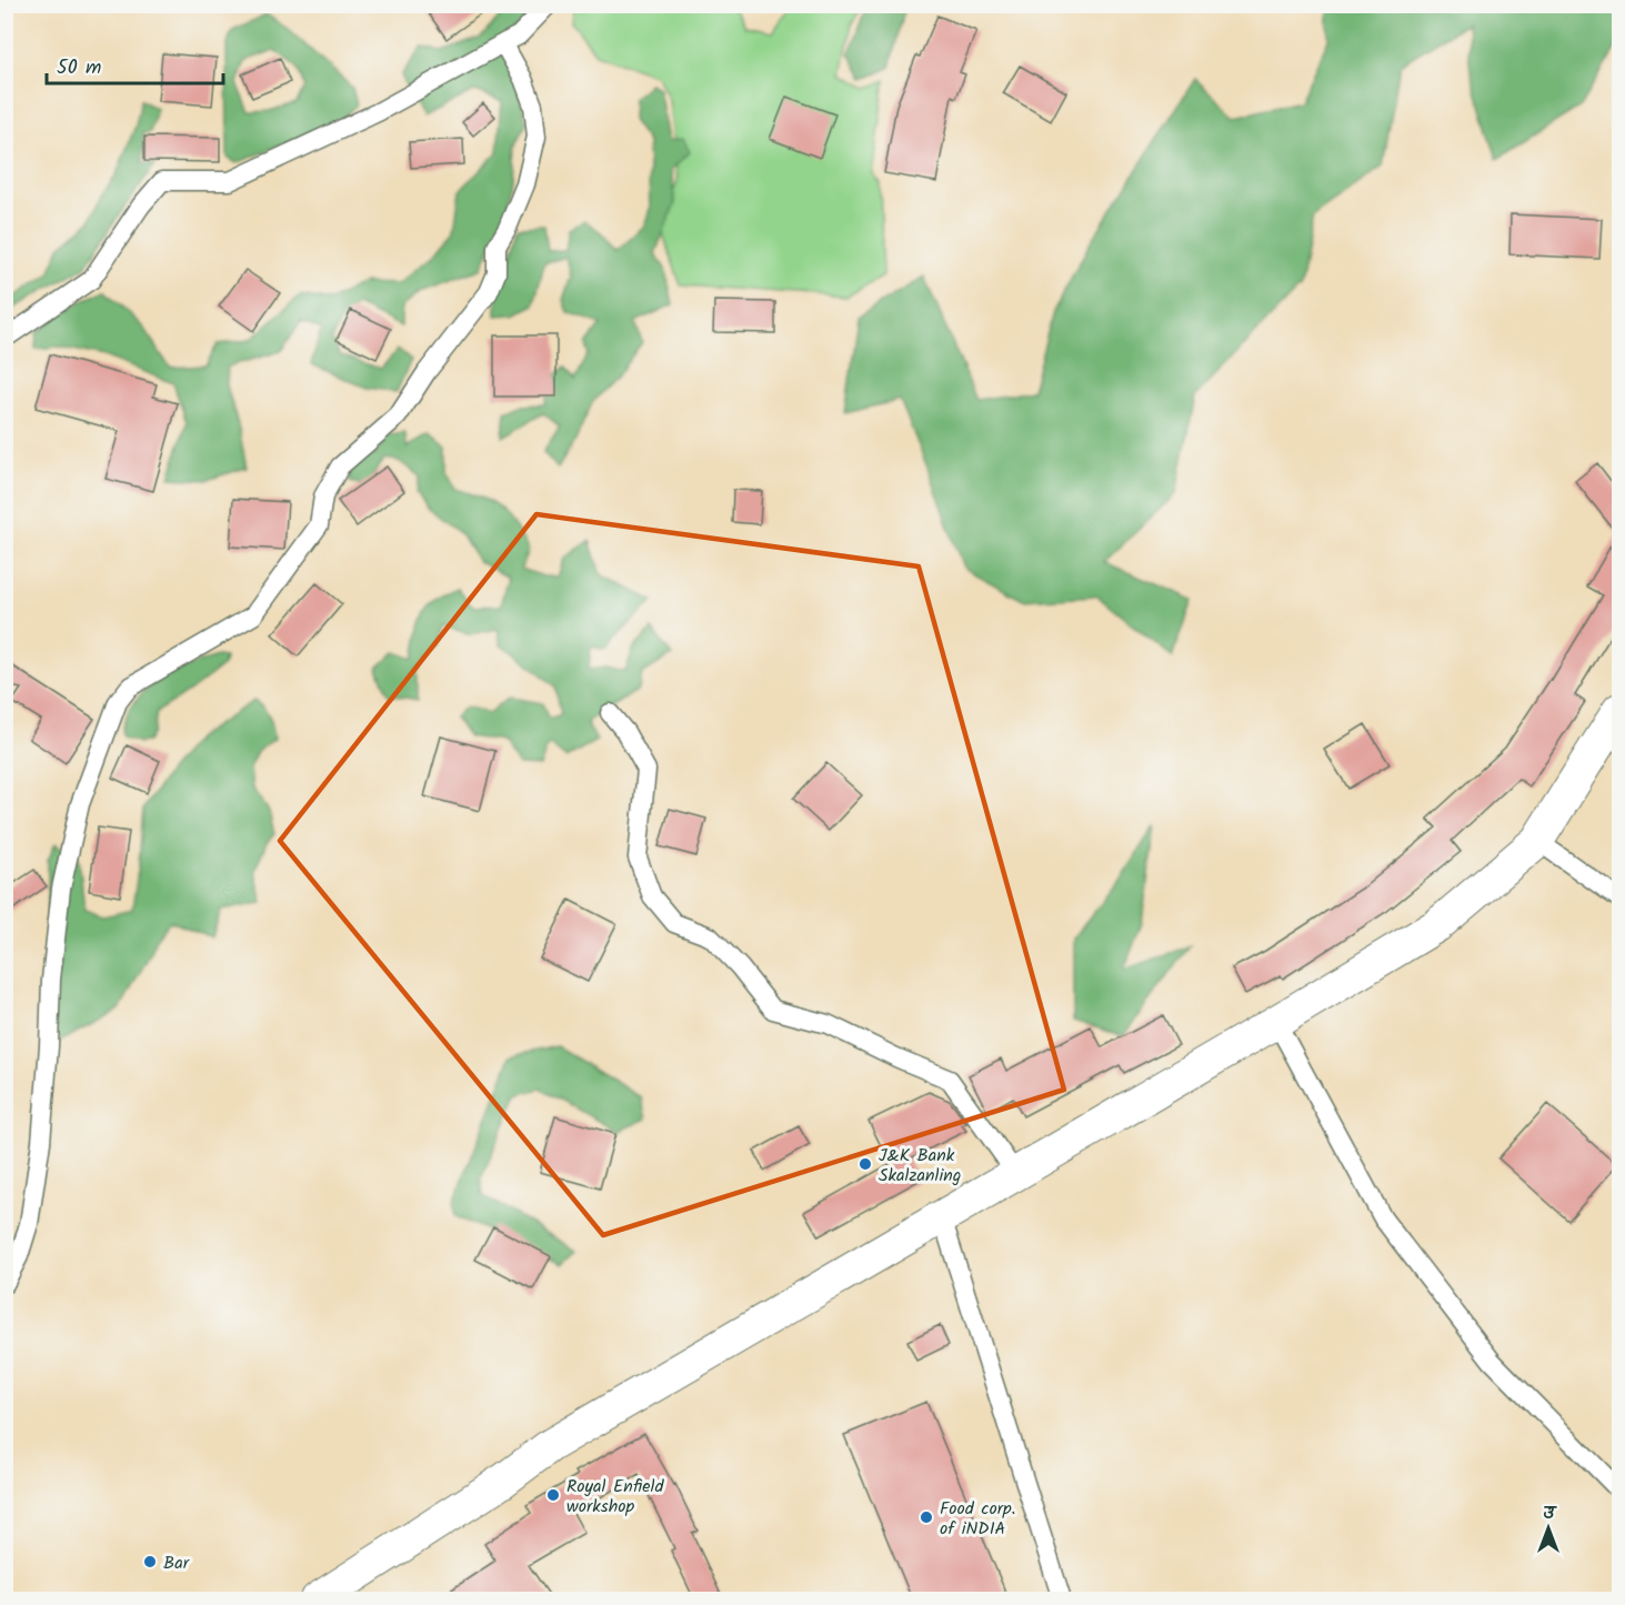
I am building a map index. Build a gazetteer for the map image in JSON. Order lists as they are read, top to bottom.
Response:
{
  "places": [
    "J&K Bank Skalzanling",
    "Royal Enfield workshop",
    "Food corp. of iNDIA",
    "Bar"
  ],
  "scale_bar": "50 m",
  "north": "top"
}
